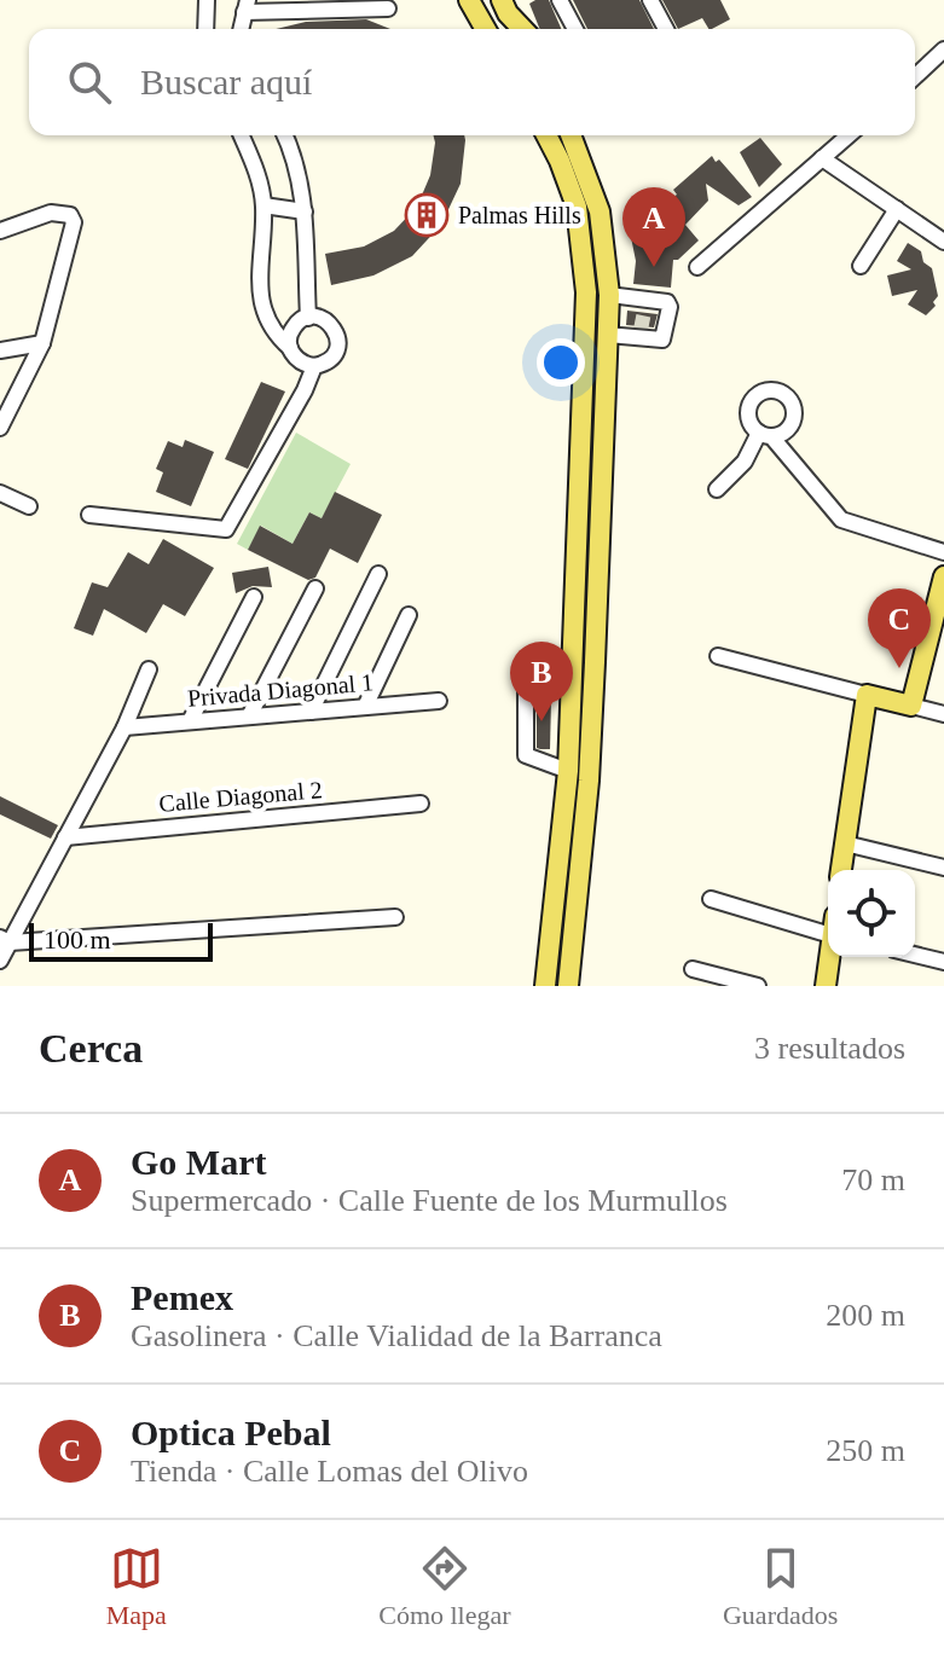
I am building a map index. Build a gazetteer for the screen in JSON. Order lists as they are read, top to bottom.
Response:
{
  "streets": {
    "street": ["Privada Diagonal 1", "Calle Diagonal 2"]
  },
  "places": {
    "building": ["Palmas Hills"]
  },
  "scale_bar": "100 m",
  "page": {
    "search": "Buscar aquí",
    "pins": ["A", "C", "B"],
    "scale": "100 m",
    "heading": ["Cerca", "3 resultados"],
    "list": [
      {
        "mark": "A",
        "name": "Go Mart",
        "note": "Supermercado · Calle Fuente de los Murmullos",
        "value": "70 m"
      },
      {
        "mark": "B",
        "name": "Pemex",
        "note": "Gasolinera · Calle Vialidad de la Barranca",
        "value": "200 m"
      },
      {
        "mark": "C",
        "name": "Optica Pebal",
        "note": "Tienda · Calle Lomas del Olivo",
        "value": "250 m"
      }
    ],
    "nav": ["Mapa", "Cómo llegar", "Guardados"]
  }
}
